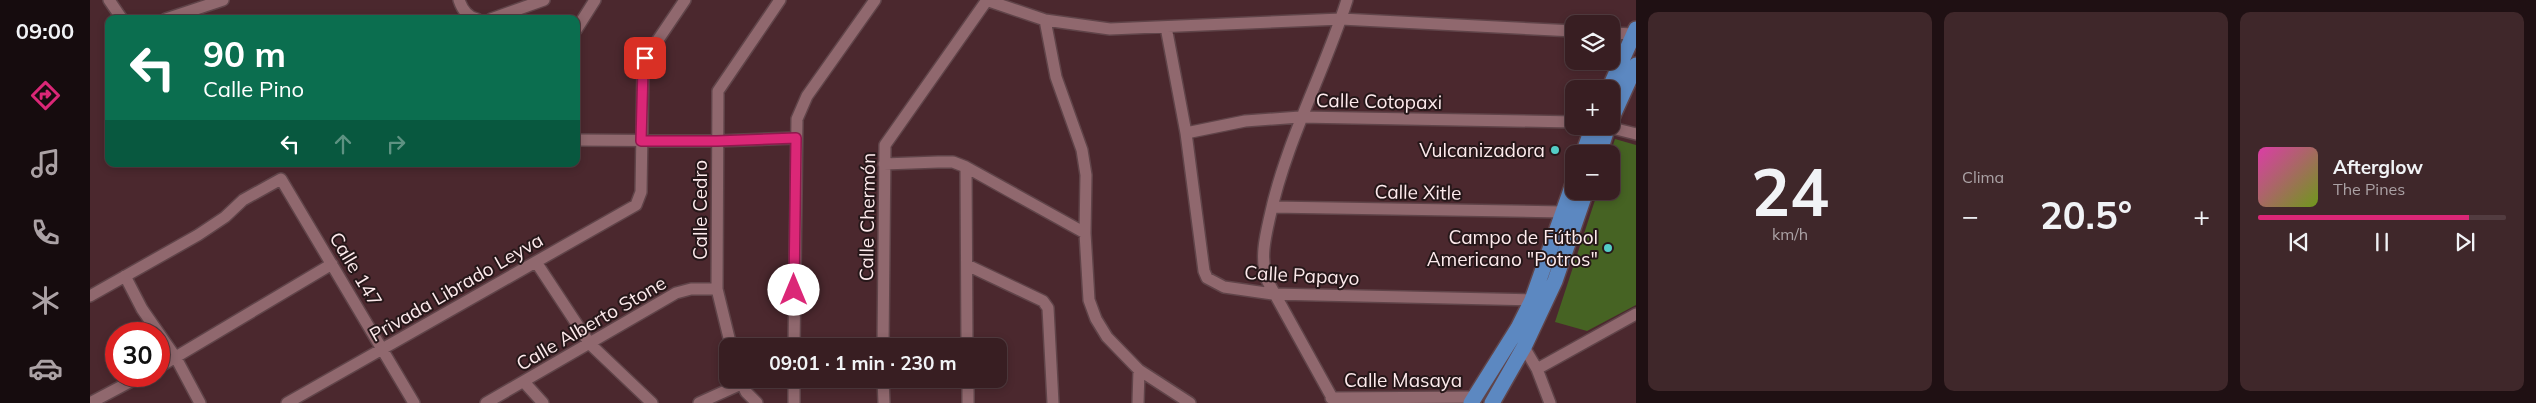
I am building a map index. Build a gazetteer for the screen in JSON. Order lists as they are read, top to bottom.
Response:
{
  "streets": {
    "street": [
      "Calle Cotopaxi",
      "Calle Xitle",
      "Calle Cedro",
      "Calle Chermón",
      "Calle 147",
      "Calle Papayo",
      "Privada Librado Leyva",
      "Calle Alberto Stone",
      "Calle Masaya"
    ]
  },
  "crossings": [
    ["Calle Cotopaxi", "Calle Papayo"],
    ["Calle Cedro", "Calle Alberto Stone"],
    ["Calle 147", "Privada Librado Leyva"]
  ],
  "places": ["Vulcanizadora", "Campo de Fútbol Americano \"Potros\""],
  "page": {
    "tabs": "09:00",
    "tile": [
      ["24", "km/h"],
      "Clima"
    ],
    "map_buttons": ["+", "−"],
    "turn": ["90 m", "Calle Pino"],
    "song": ["Afterglow", "The Pines"],
    "heat": ["−", "20.5°", "+"],
    "limit": "30",
    "trip": "09:01 · 1 min · 230 m"
  }
}
